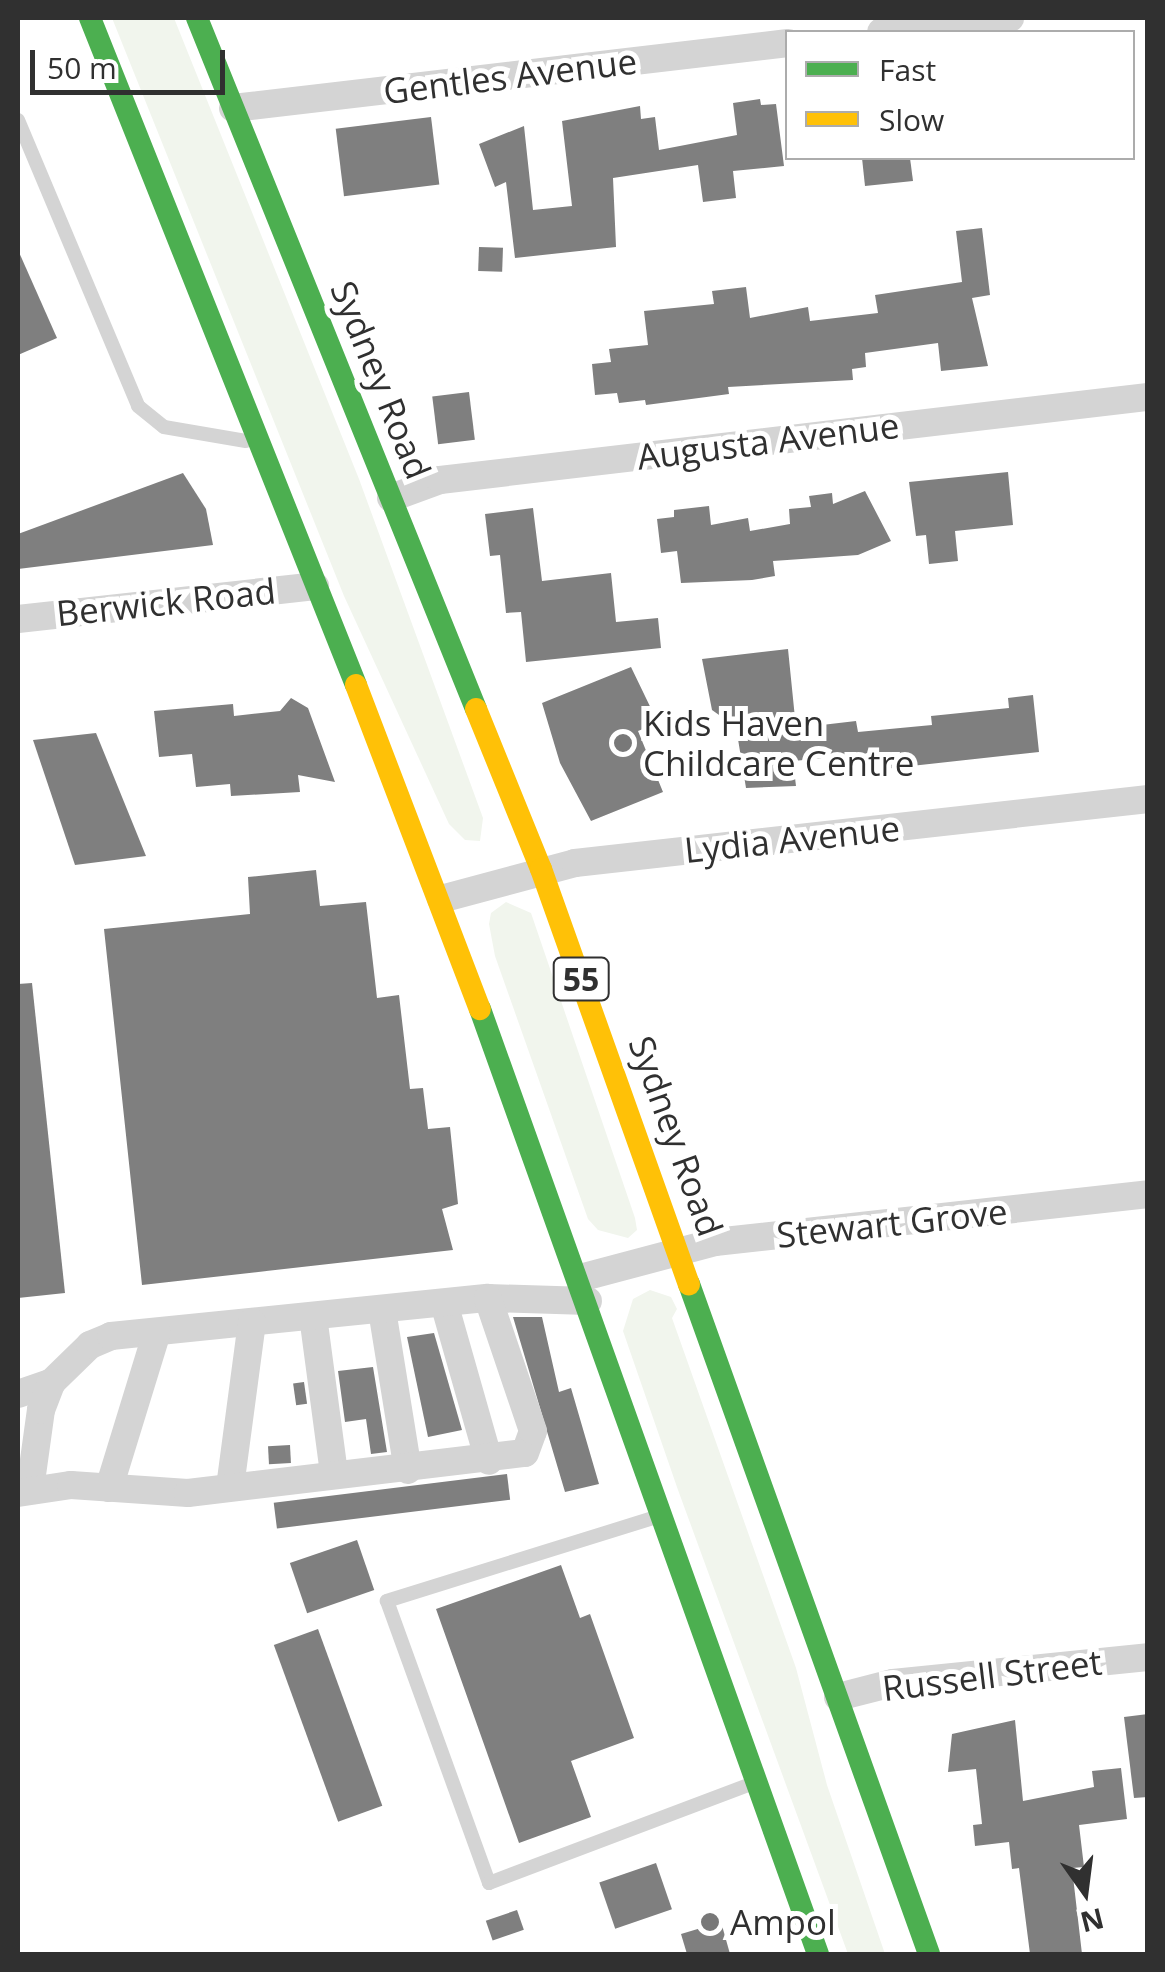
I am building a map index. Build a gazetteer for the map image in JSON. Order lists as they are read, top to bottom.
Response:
{
  "streets": {
    "highway": ["Sydney Road", "55"],
    "street": [
      "Gentles Avenue",
      "Augusta Avenue",
      "Berwick Road",
      "Lydia Avenue",
      "Stewart Grove",
      "Russell Street"
    ]
  },
  "crossings": [
    ["Gentles Avenue", "Sydney Road"],
    ["Sydney Road", "Augusta Avenue"],
    ["Sydney Road", "Lydia Avenue"],
    ["Sydney Road", "Stewart Grove"],
    ["Sydney Road", "Russell Street"]
  ],
  "places": ["Kids Haven Childcare Centre", "Ampol"],
  "legend": ["Fast", "Slow"],
  "scale_bar": "50 m",
  "north": "bottom"
}
